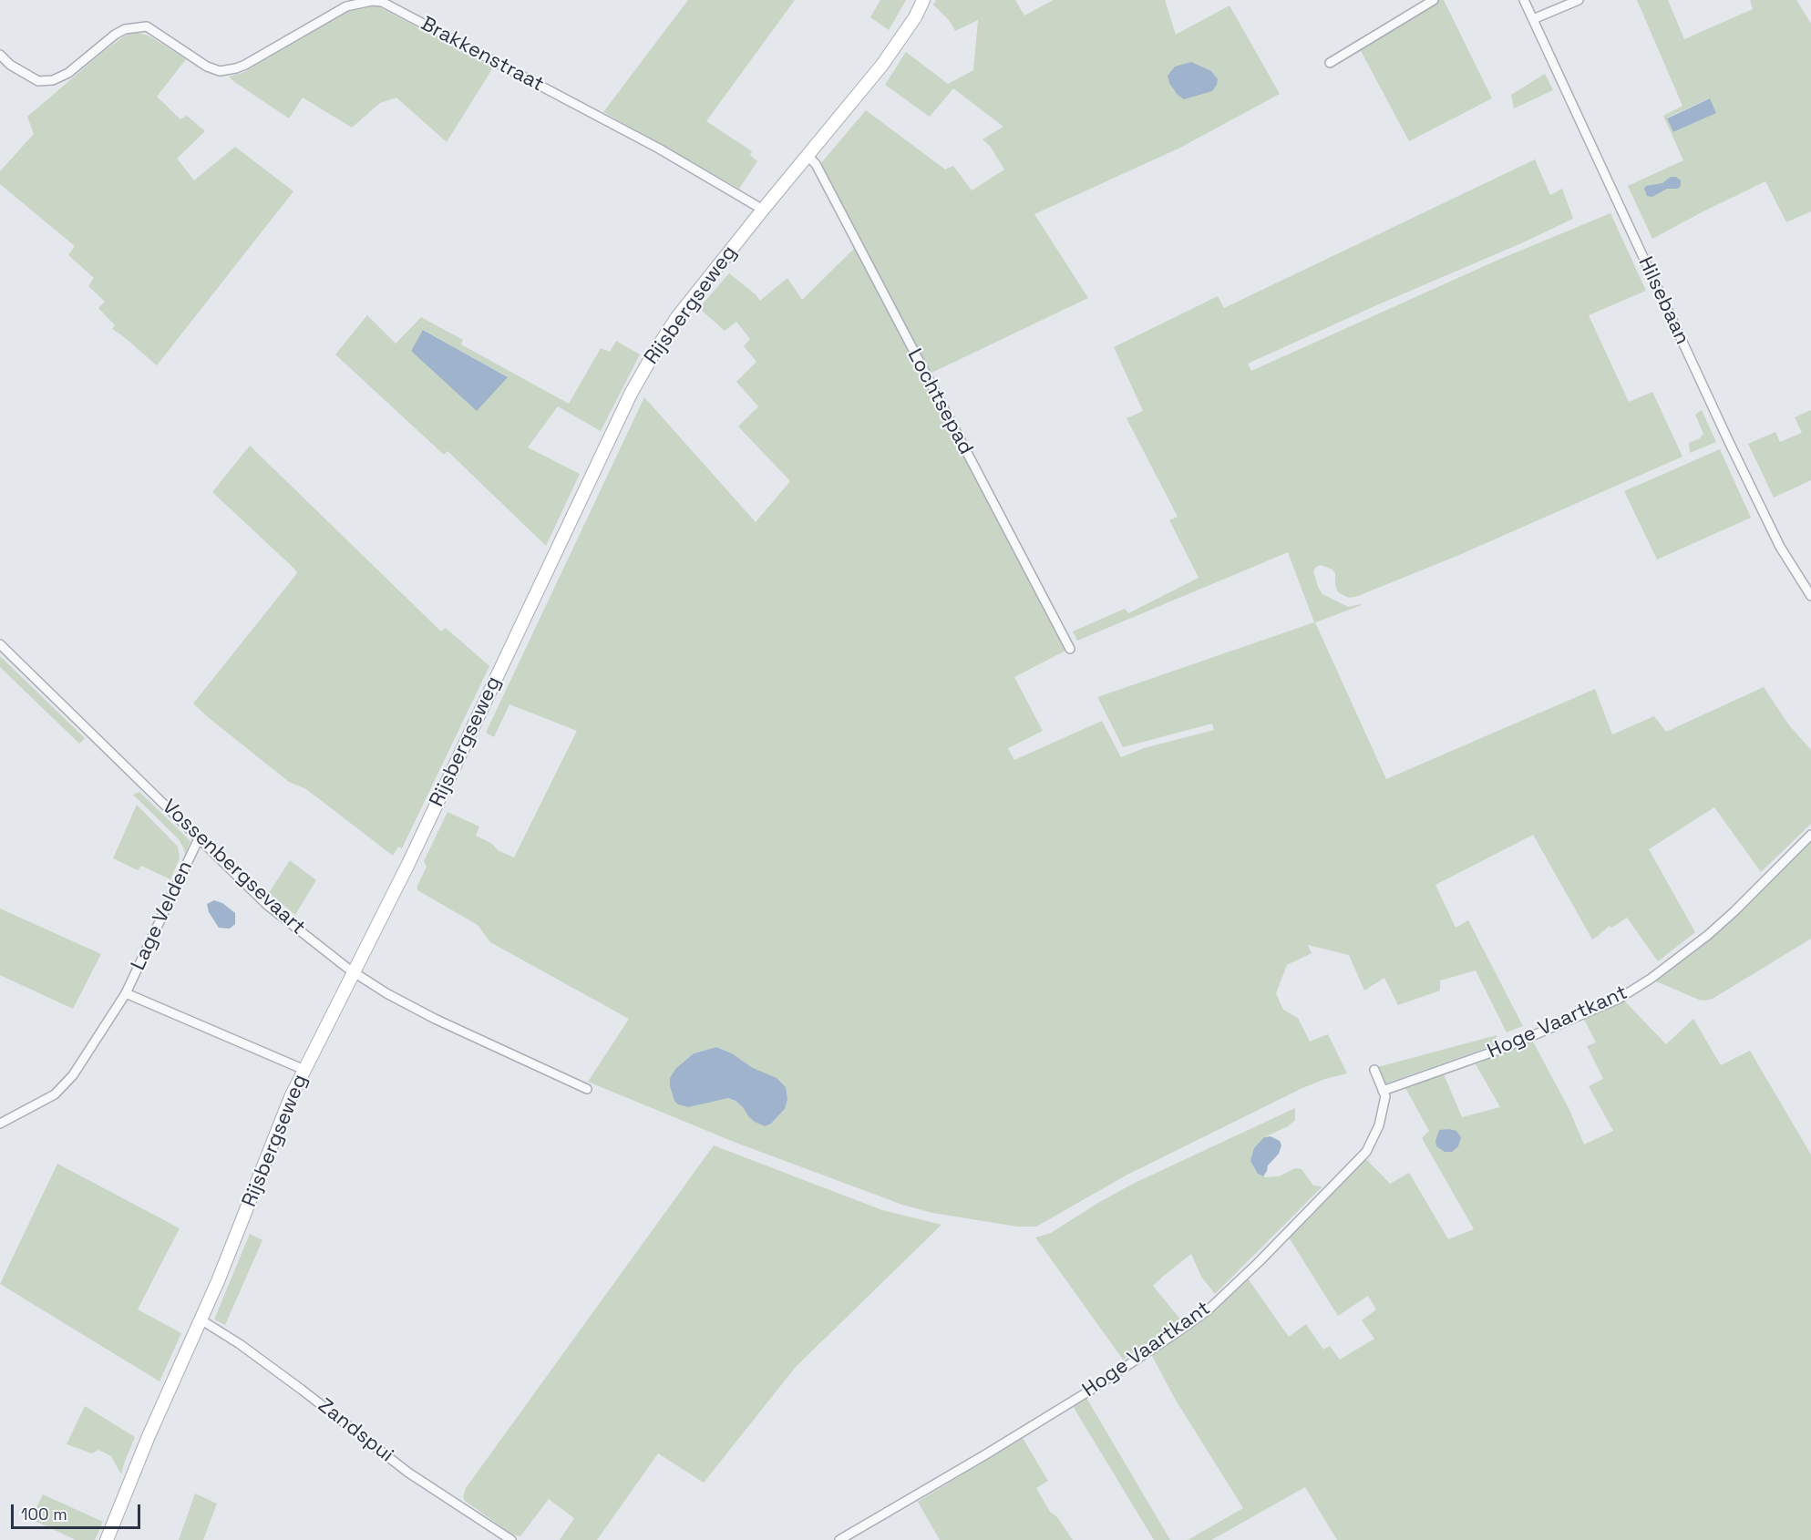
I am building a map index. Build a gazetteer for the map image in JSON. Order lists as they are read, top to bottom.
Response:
{
  "streets": {
    "main road": ["Rijsbergseweg"],
    "street": [
      "Brakkenstraat",
      "Hilsebaan",
      "Lochtsepad",
      "Vossenbergsevaart",
      "Lage Velden",
      "Hoge Vaartkant",
      "Zandspui"
    ]
  },
  "crossings": [
    ["Brakkenstraat", "Rijsbergseweg"],
    ["Rijsbergseweg", "Lochtsepad"],
    ["Rijsbergseweg", "Vossenbergsevaart"],
    ["Rijsbergseweg", "Zandspui"],
    ["Vossenbergsevaart", "Lage Velden"]
  ],
  "scale_bar": "100 m"
}
